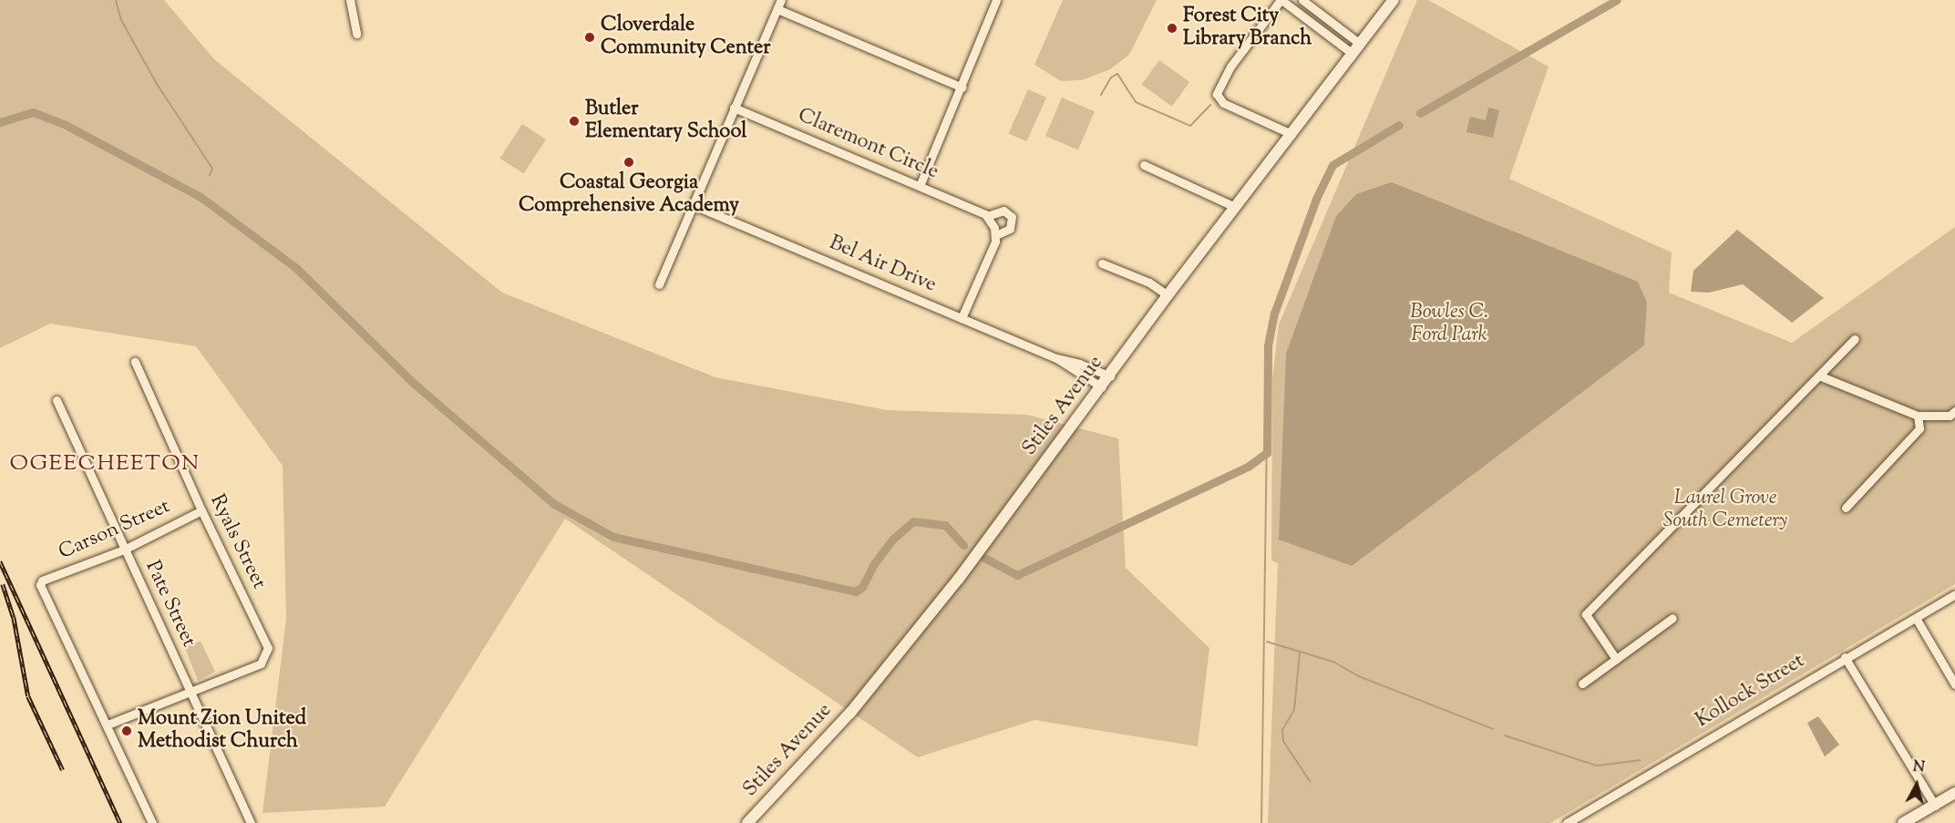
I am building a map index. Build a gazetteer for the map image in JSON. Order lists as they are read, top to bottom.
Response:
{
  "streets": {
    "street": [
      "Claremont Circle",
      "Bel Air Drive",
      "Stiles Avenue",
      "Carson Street",
      "Ryals Street",
      "Pate Street",
      "Kollock Street"
    ]
  },
  "crossings": [
    ["Claremont Circle", "Bel Air Drive"],
    ["Bel Air Drive", "Stiles Avenue"],
    ["Carson Street", "Ryals Street"],
    ["Carson Street", "Pate Street"],
    ["Ryals Street", "Pate Street"]
  ],
  "districts": ["OGEECHEETON"],
  "parks": ["Bowles C. Ford Park", "Laurel Grove South Cemetery"],
  "places": [
    "Forest City Library Branch",
    "Cloverdale Community Center",
    "Butler Elementary School",
    "Coastal Georgia Comprehensive Academy",
    "Mount Zion United Methodist Church"
  ],
  "north": "top"
}
